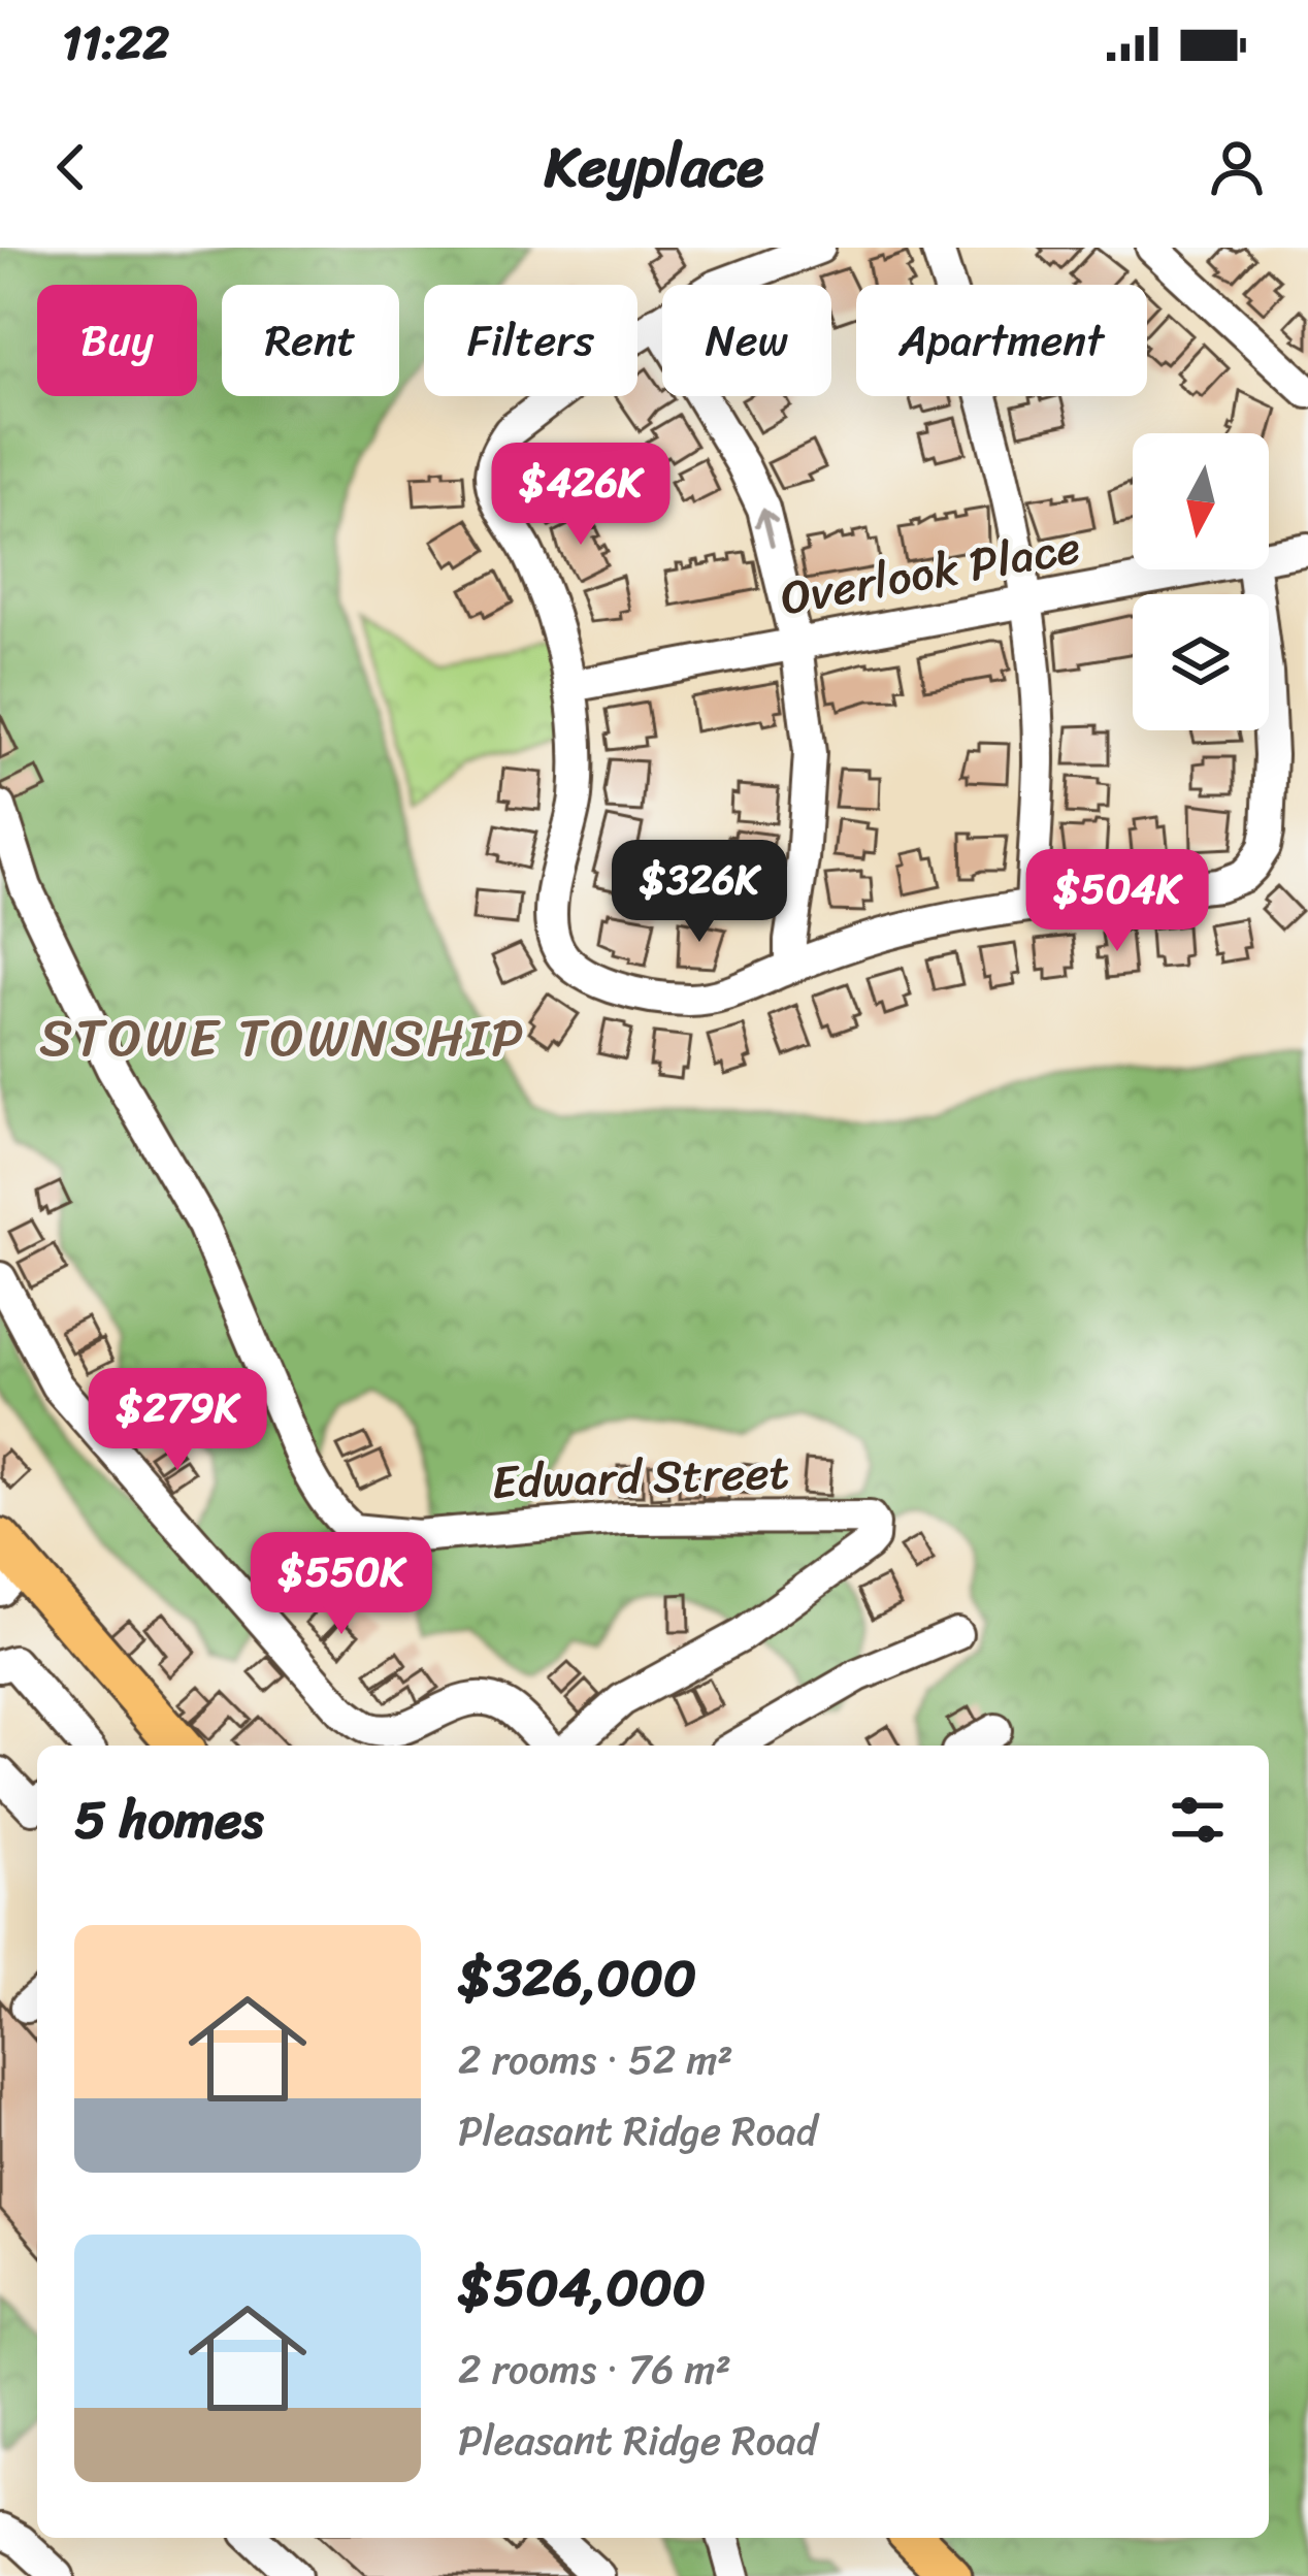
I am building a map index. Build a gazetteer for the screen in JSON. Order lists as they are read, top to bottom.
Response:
{
  "streets": {
    "street": ["Overlook Place", "Edward Street"]
  },
  "districts": ["STOWE TOWNSHIP"],
  "north": "bottom",
  "page": {
    "status": "11:22",
    "header": "Keyplace",
    "chip": [
      "Buy",
      "Rent",
      "Filters",
      "New",
      "Apartment"
    ],
    "price": [
      "$426K",
      "$326K",
      "$504K",
      "$279K",
      "$550K"
    ],
    "heading": "5 homes",
    "list": [
      {
        "name": "$326,000",
        "note": "2 rooms · 52 m² · Pleasant Ridge Road"
      },
      {
        "name": "$504,000",
        "note": "2 rooms · 76 m² · Pleasant Ridge Road"
      }
    ]
  }
}
